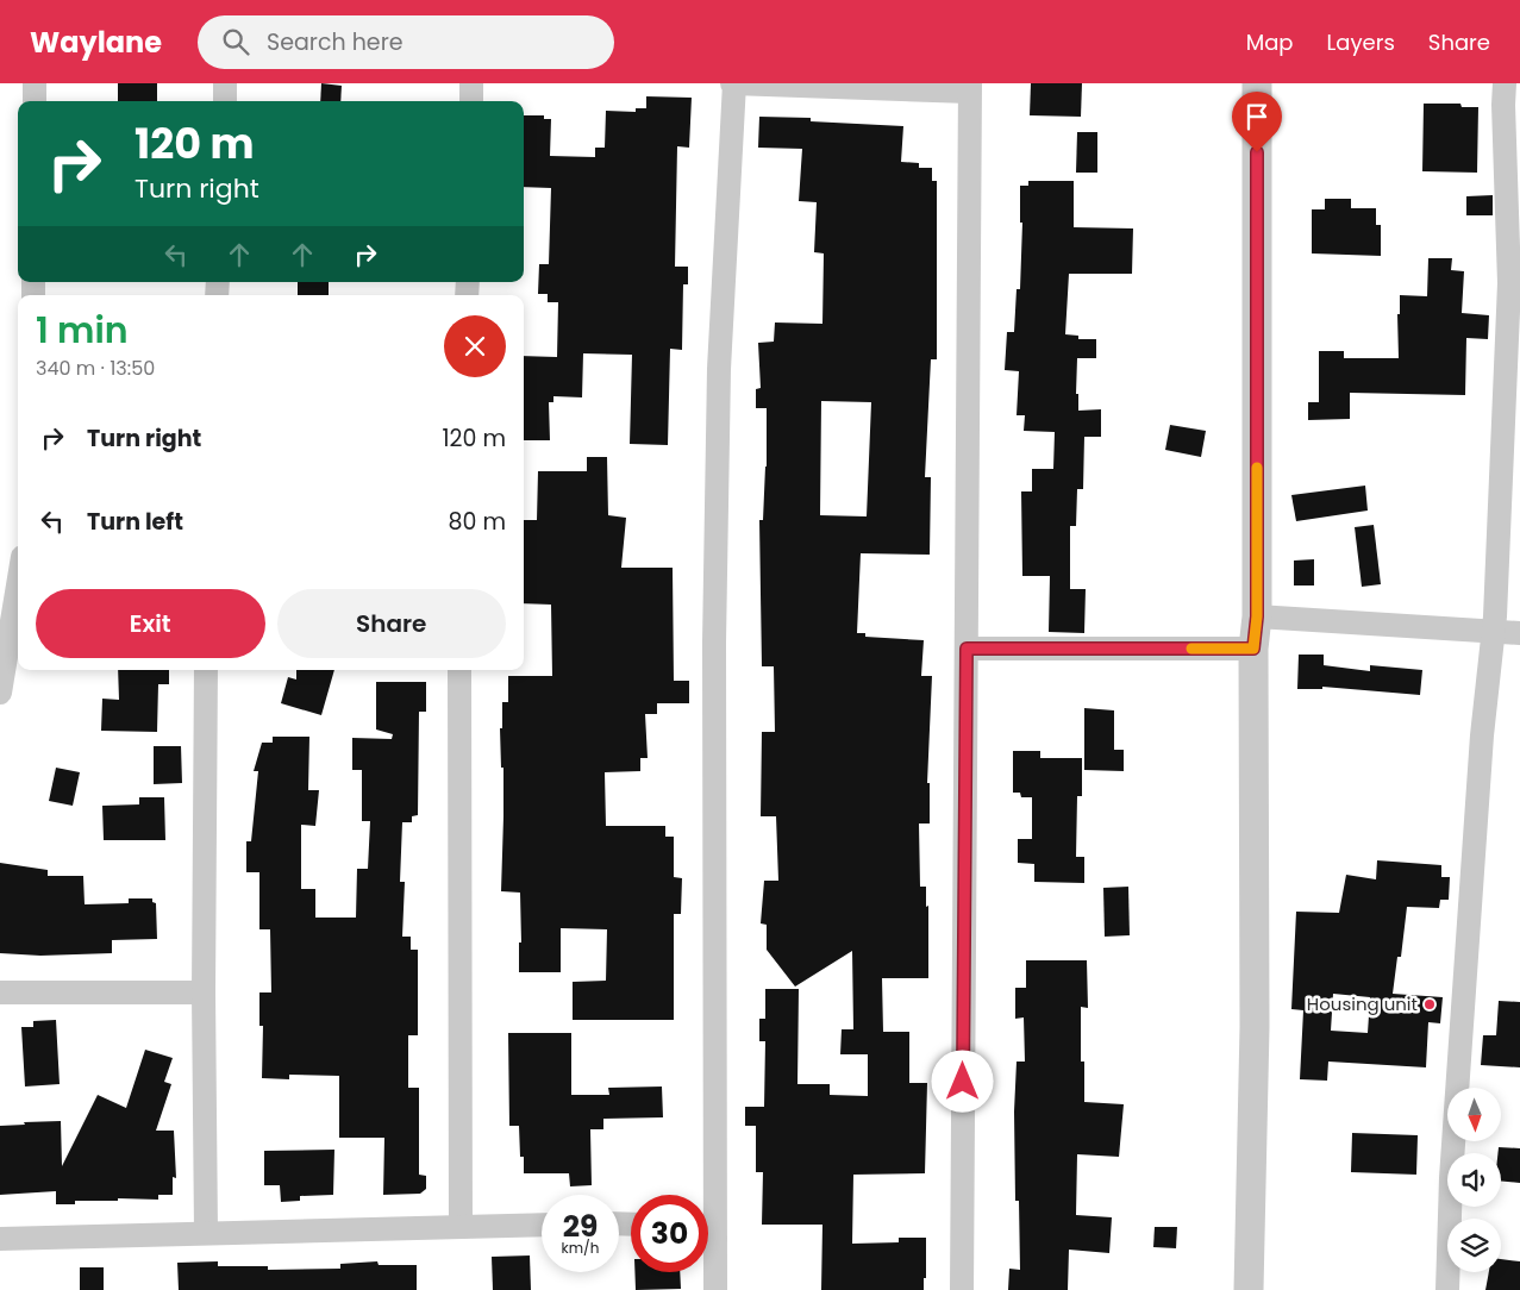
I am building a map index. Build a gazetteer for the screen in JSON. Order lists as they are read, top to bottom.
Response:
{
  "places": ["Housing unit"],
  "north": "bottom",
  "page": {
    "header": "Waylane",
    "search": "Search here",
    "nav": ["Map", "Layers", "Share"],
    "turn": ["120 m", "Turn right"],
    "heading": ["1 min", "340 m · 13:50"],
    "list": [
      {
        "name": "Turn right",
        "value": "120 m"
      },
      {
        "name": "Turn left",
        "value": "80 m"
      }
    ],
    "buttons": ["Exit", "Share"],
    "speed": "29 km/h",
    "limit": "30"
  }
}
